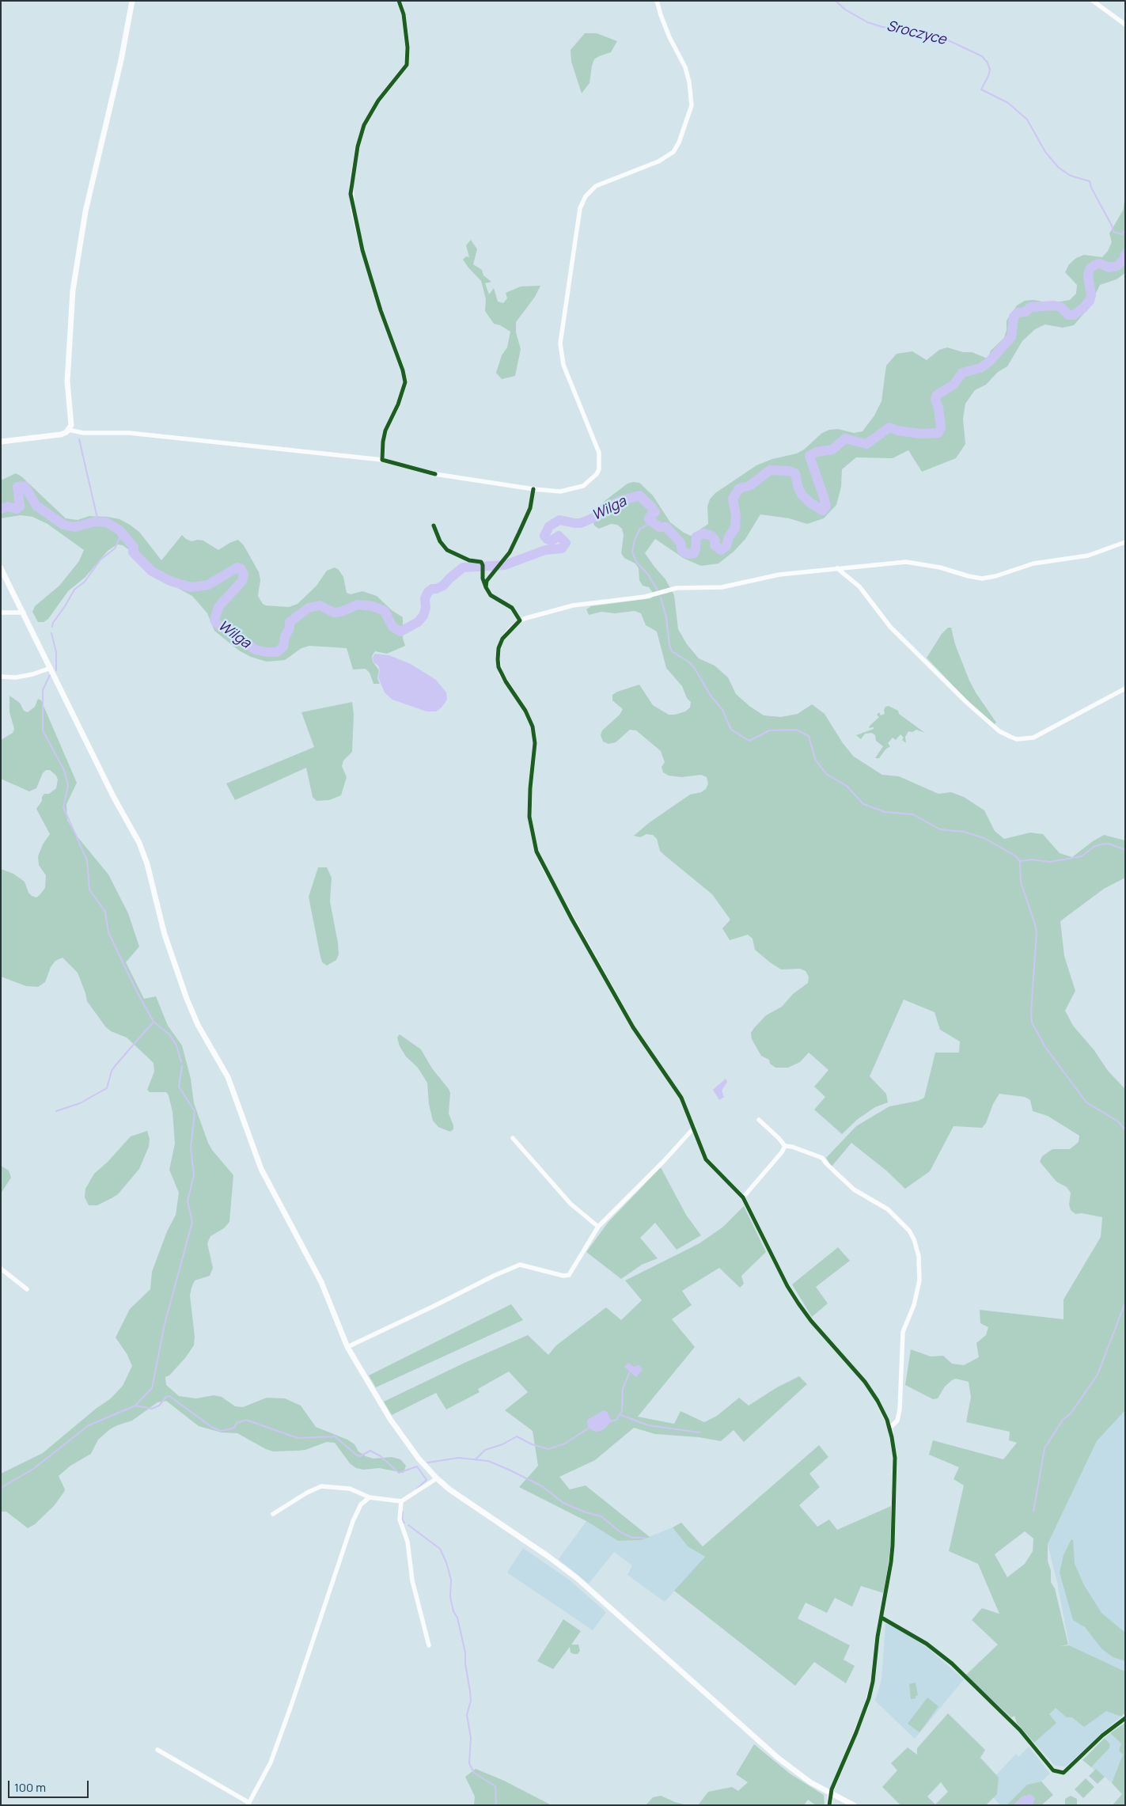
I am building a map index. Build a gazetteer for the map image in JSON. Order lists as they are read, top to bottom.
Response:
{
  "water": ["Sroczyce", "Wilga"],
  "scale_bar": "100 m"
}
